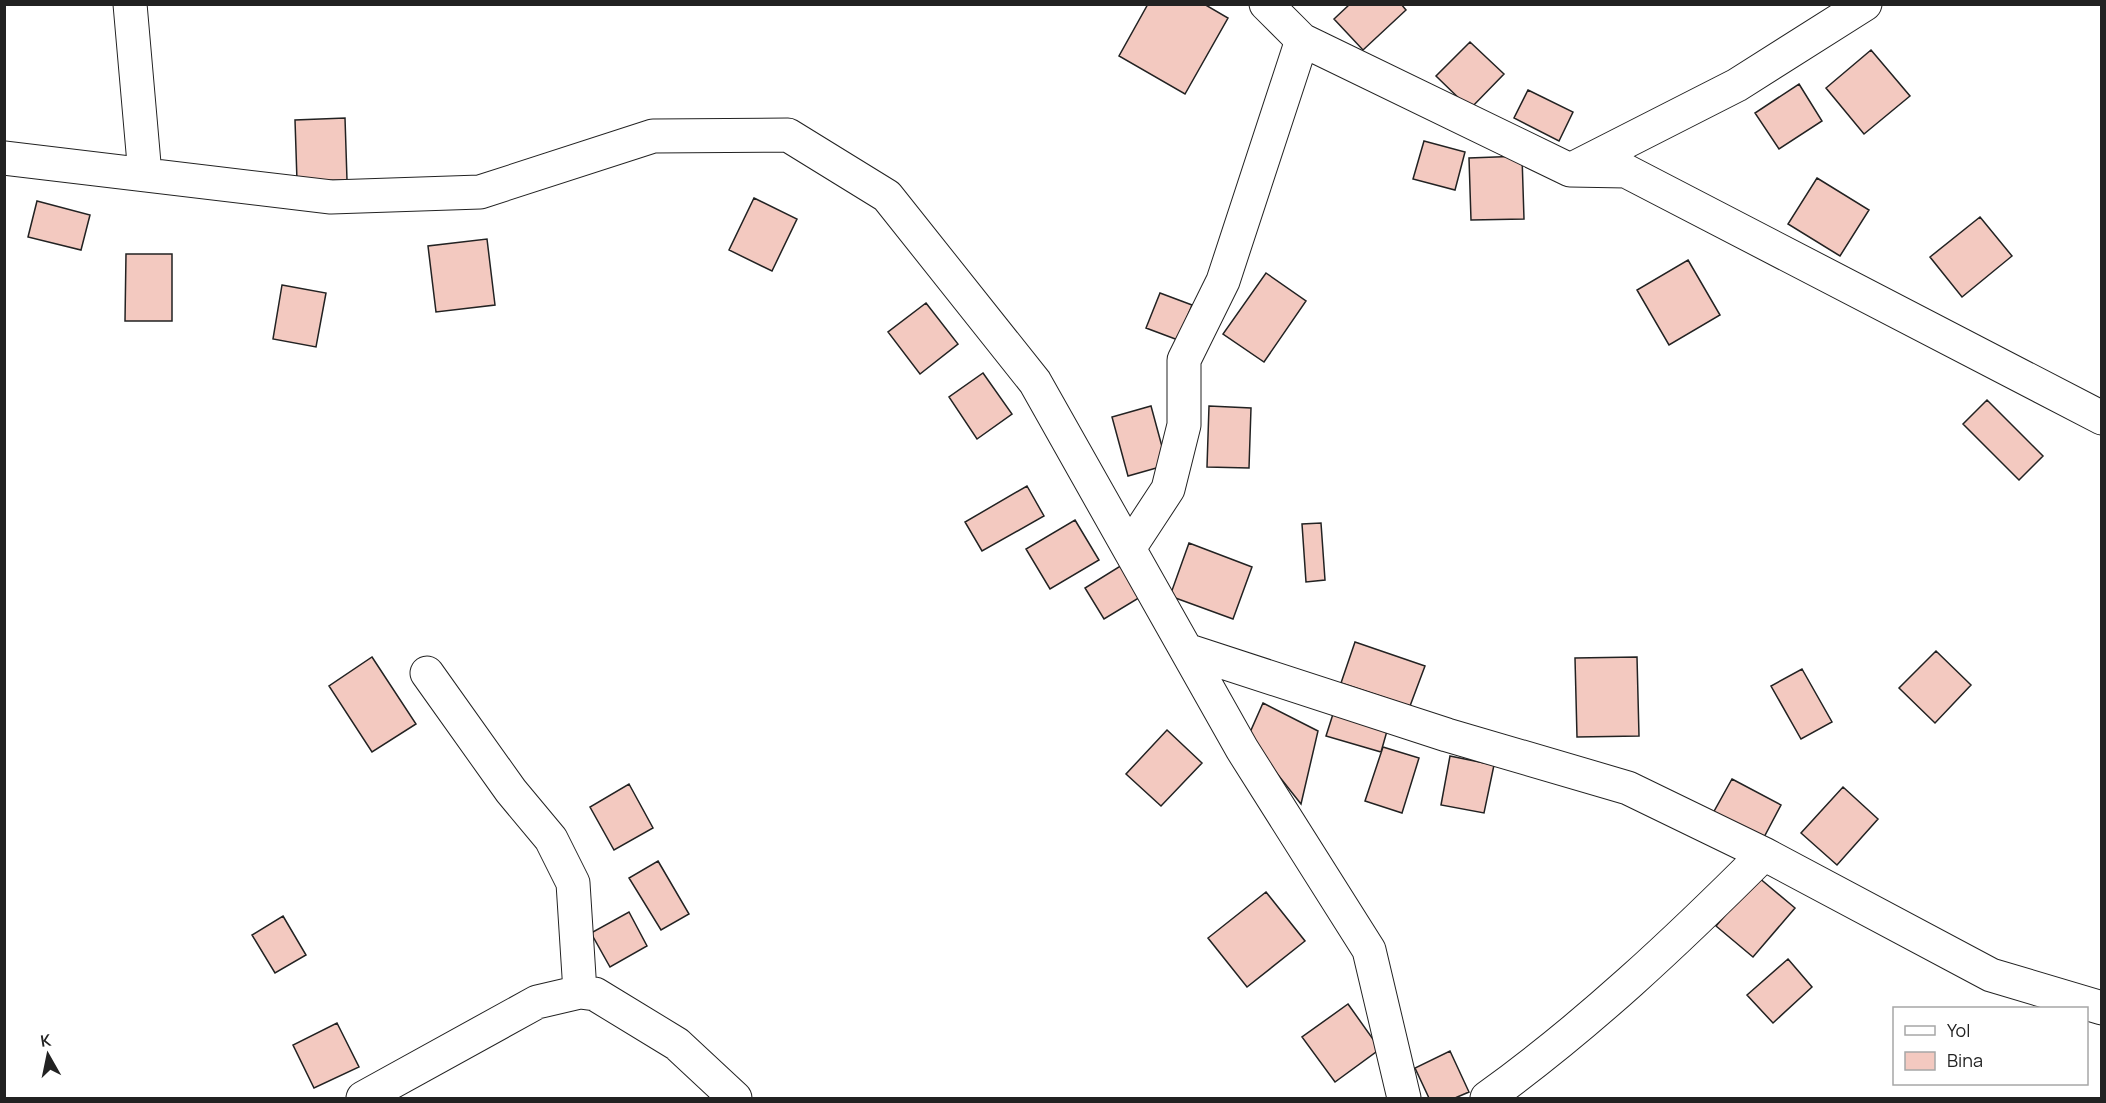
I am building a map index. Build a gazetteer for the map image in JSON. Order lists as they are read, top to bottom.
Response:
{
  "legend": ["Yol", "Bina"],
  "north": "top"
}
